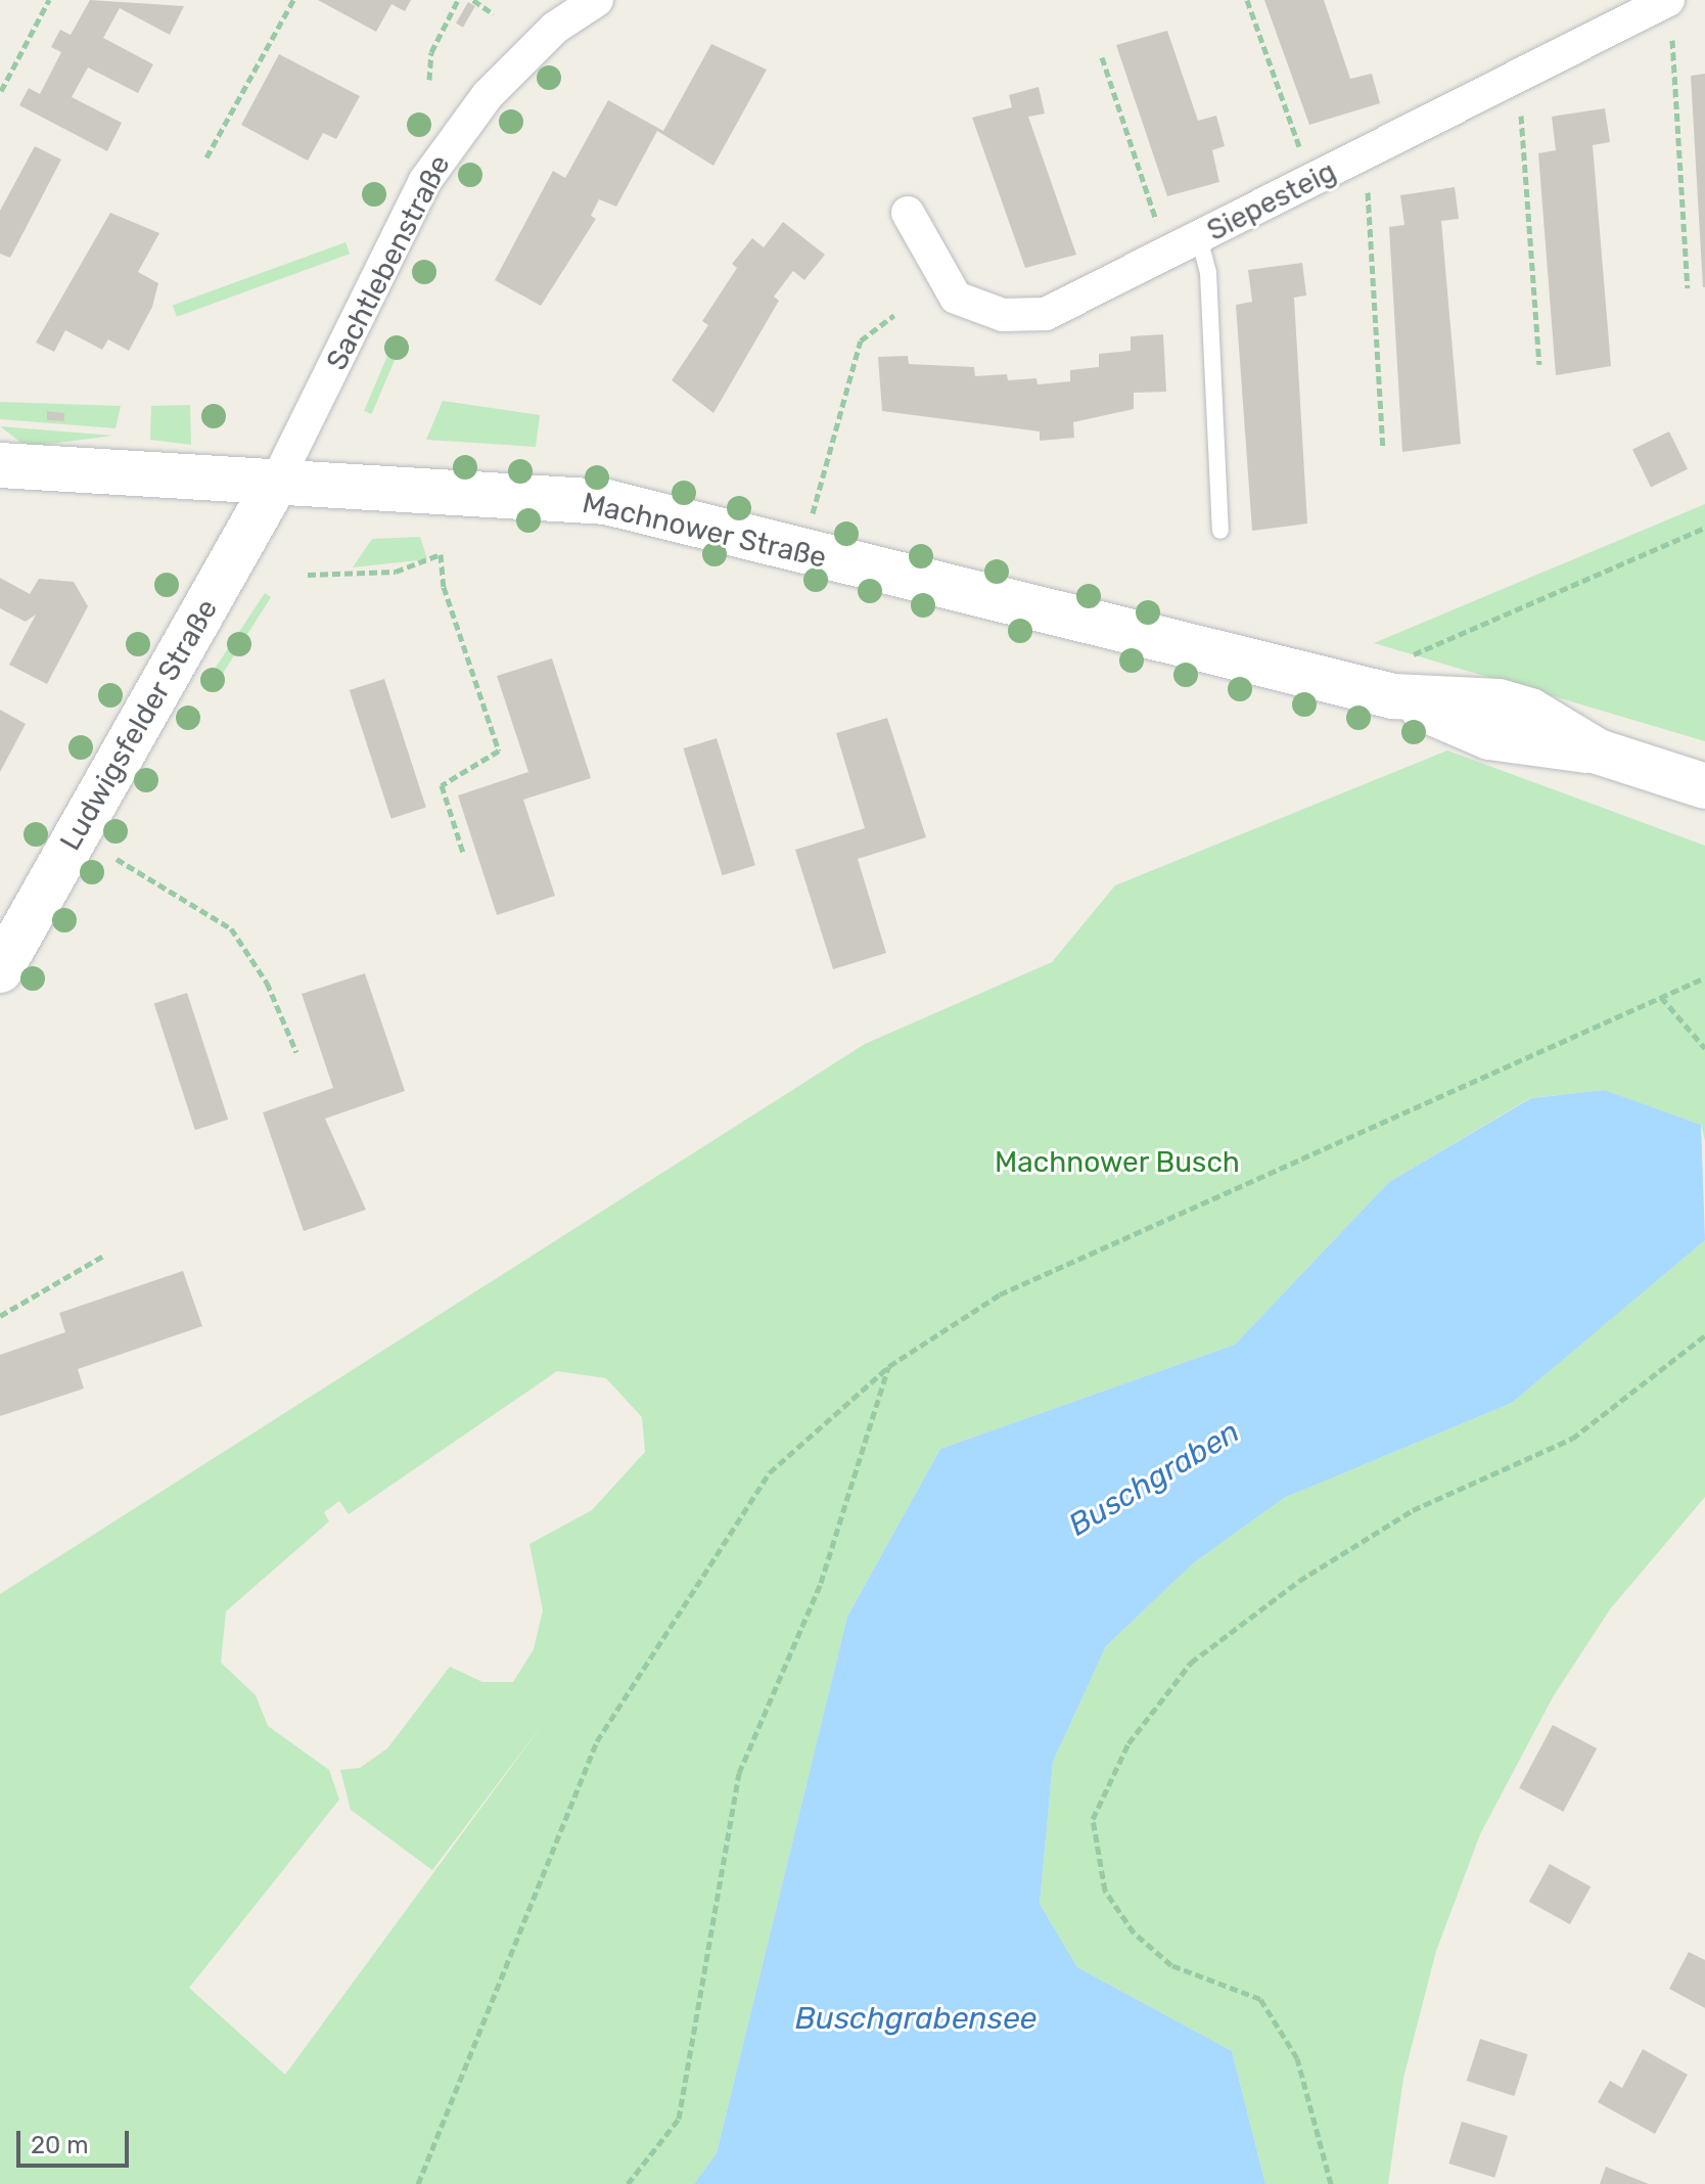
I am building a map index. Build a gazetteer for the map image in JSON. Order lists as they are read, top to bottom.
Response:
{
  "streets": {
    "main road": ["Machnower Straße", "Ludwigsfelder Straße"],
    "street": ["Siepesteig", "Sachtlebenstraße"]
  },
  "crossings": [
    ["Sachtlebenstraße", "Machnower Straße"],
    ["Sachtlebenstraße", "Ludwigsfelder Straße"],
    ["Machnower Straße", "Ludwigsfelder Straße"]
  ],
  "water": ["Buschgraben", "Buschgrabensee"],
  "parks": ["Machnower Busch"],
  "scale_bar": "20 m"
}
